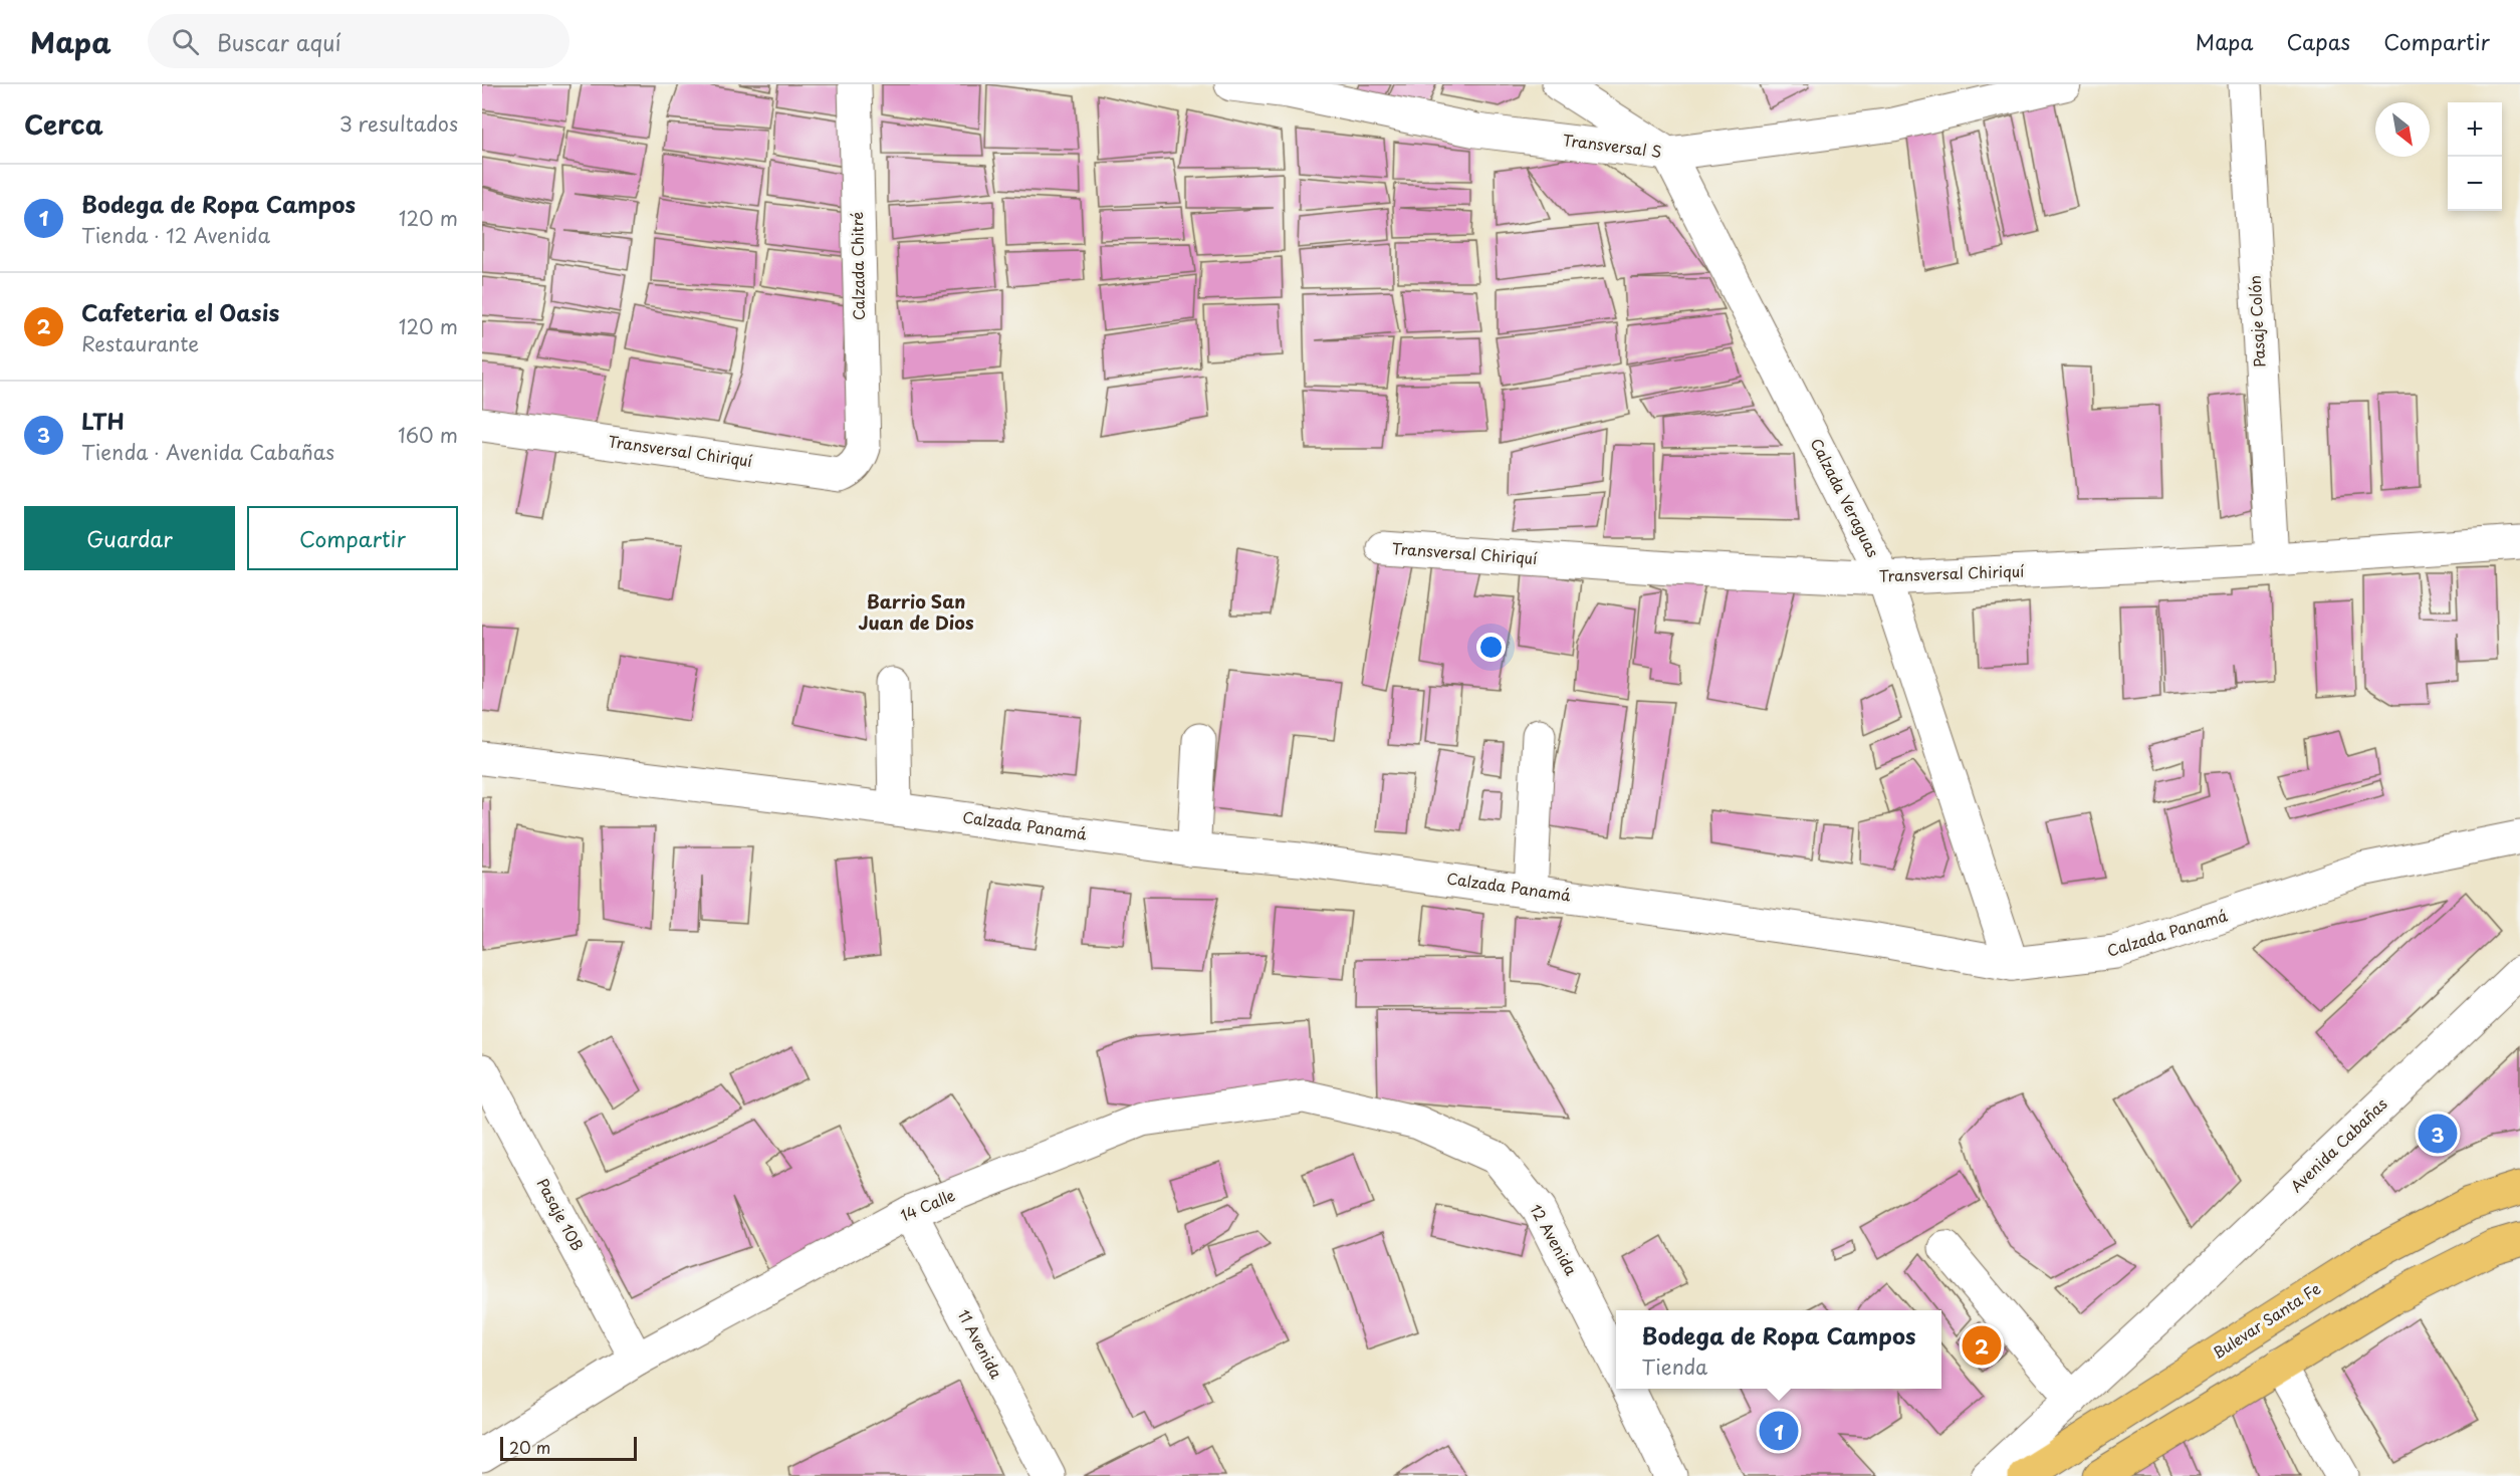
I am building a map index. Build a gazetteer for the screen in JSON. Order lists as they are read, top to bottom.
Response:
{
  "streets": {
    "main road": ["Bulevar Santa Fe"],
    "street": [
      "Transversal S",
      "Calzada Chitré",
      "Pasaje Colón",
      "Transversal Chiriquí",
      "Calzada Veraguas",
      "Calzada Panamá",
      "Avenida Cabañas",
      "14 Calle",
      "Pasaje 10B",
      "12 Avenida",
      "11 Avenida"
    ]
  },
  "crossings": [
    ["Transversal S", "Calzada Veraguas"],
    ["Calzada Chitré", "Transversal Chiriquí"],
    ["Pasaje Colón", "Transversal Chiriquí"],
    ["Transversal Chiriquí", "Calzada Veraguas"],
    ["Calzada Veraguas", "Calzada Panamá"],
    ["Avenida Cabañas", "Bulevar Santa Fe"],
    ["14 Calle", "Pasaje 10B"],
    ["14 Calle", "12 Avenida"],
    ["14 Calle", "11 Avenida"]
  ],
  "districts": ["Barrio San Juan de Dios"],
  "scale_bar": "20 m",
  "north": "bottom right",
  "page": {
    "header": "Mapa",
    "search": "Buscar aquí",
    "nav": ["Mapa", "Capas", "Compartir"],
    "heading": ["Cerca", "3 resultados"],
    "map_buttons": ["+", "−"],
    "list": [
      {
        "mark": "1",
        "name": "Bodega de Ropa Campos",
        "note": "Tienda · 12 Avenida",
        "value": "120 m"
      },
      {
        "mark": "2",
        "name": "Cafeteria el Oasis",
        "note": "Restaurante",
        "value": "120 m"
      },
      {
        "mark": "3",
        "name": "LTH",
        "note": "Tienda · Avenida Cabañas",
        "value": "160 m"
      }
    ],
    "buttons": ["Guardar", "Compartir"],
    "pins": ["3", "2", "1"],
    "popup": ["Bodega de Ropa Campos", "Tienda"],
    "scale": "20 m"
  }
}
